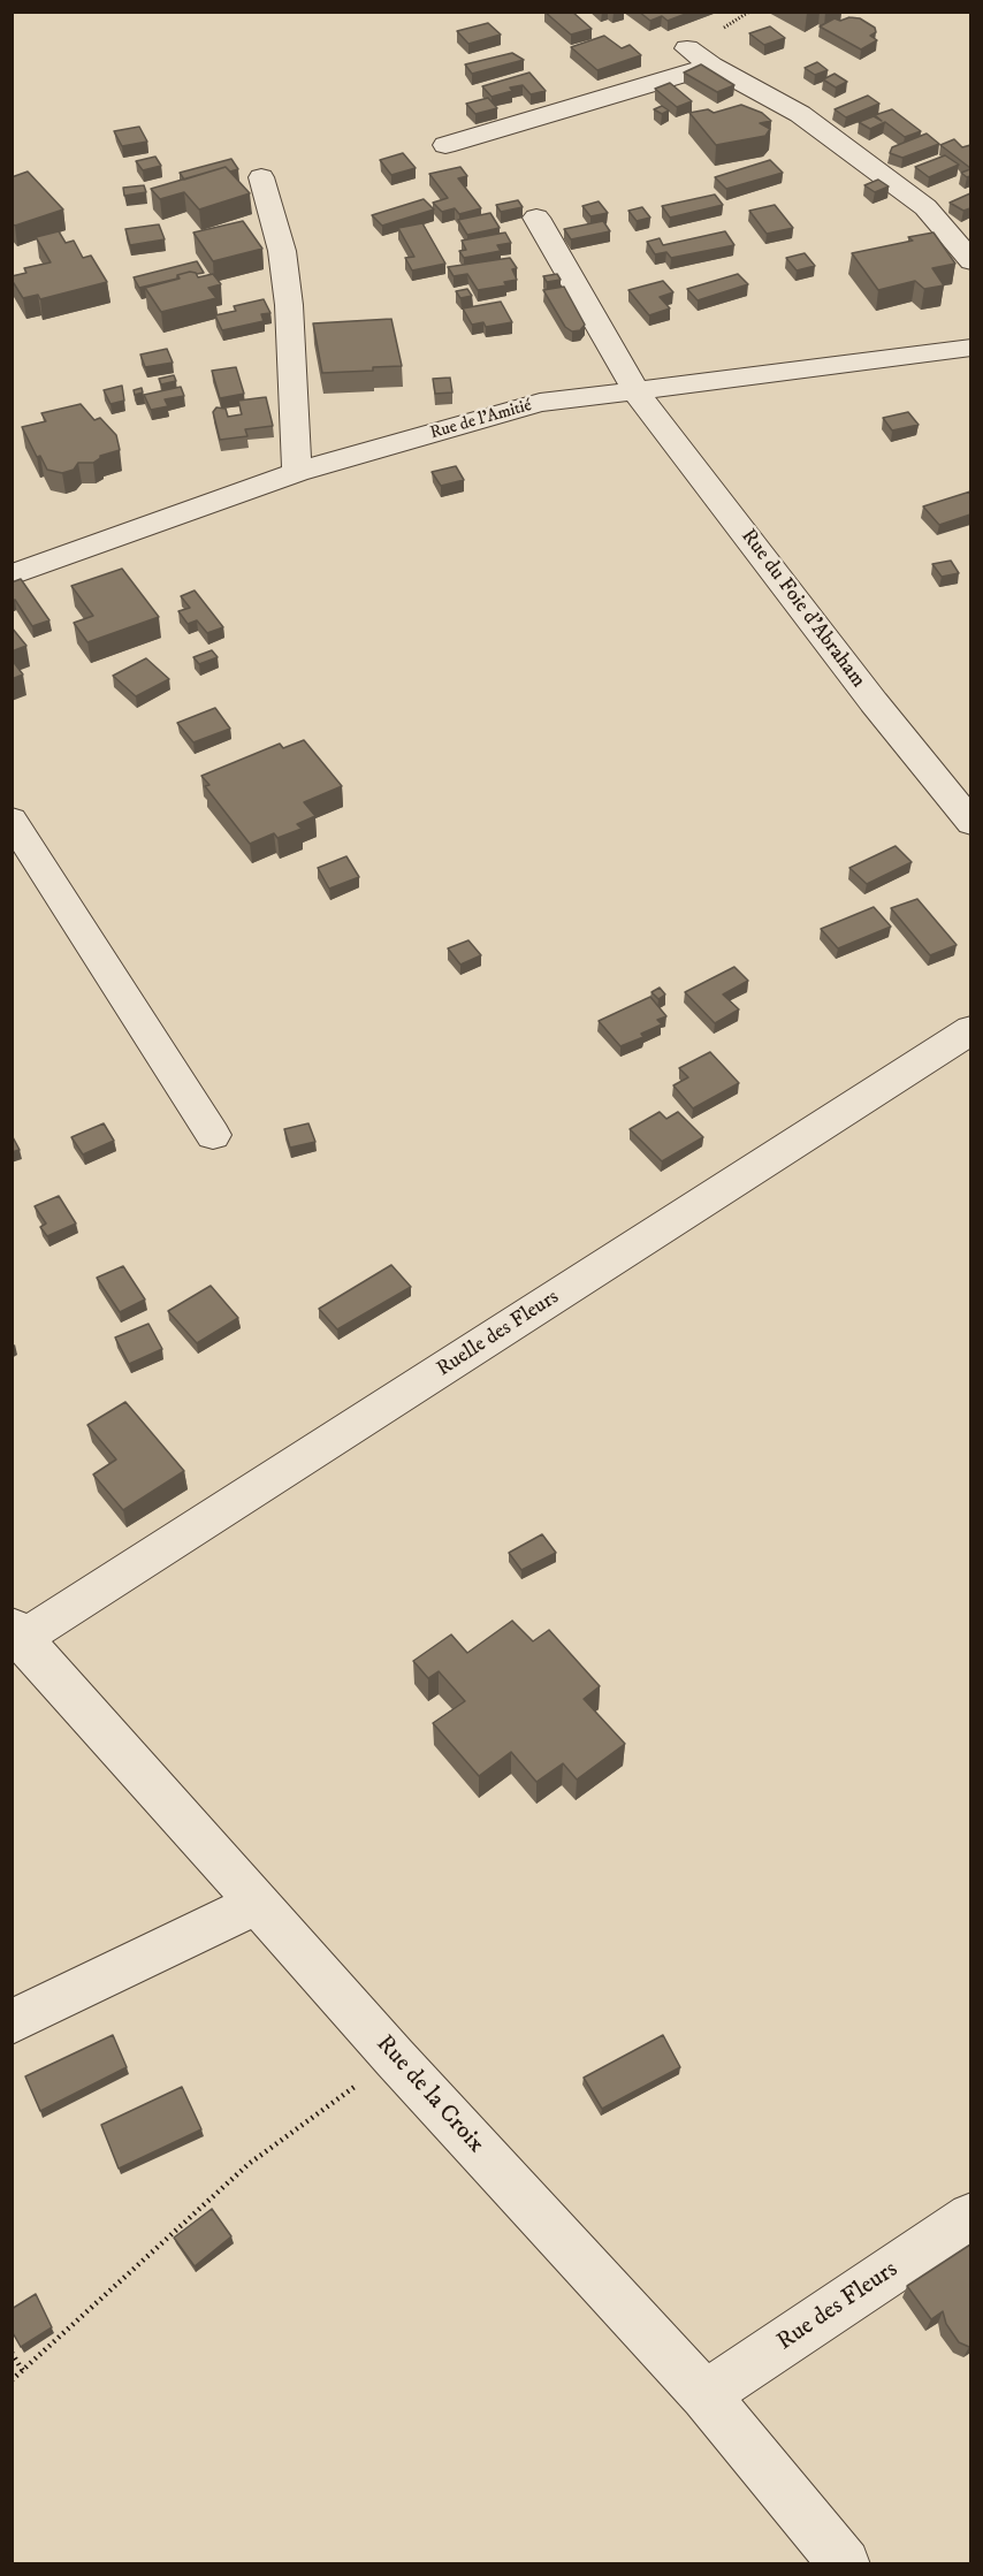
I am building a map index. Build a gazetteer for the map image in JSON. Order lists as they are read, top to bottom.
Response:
{
  "streets": {
    "street": [
      "Rue de l'Amitié",
      "Rue du Foie d'Abraham",
      "Ruelle des Fleurs",
      "Rue de la Croix",
      "Rue des Fleurs"
    ]
  },
  "crossings": [
    ["Rue de l'Amitié", "Rue du Foie d'Abraham"],
    ["Ruelle des Fleurs", "Rue de la Croix"],
    ["Rue de la Croix", "Rue des Fleurs"]
  ]
}
